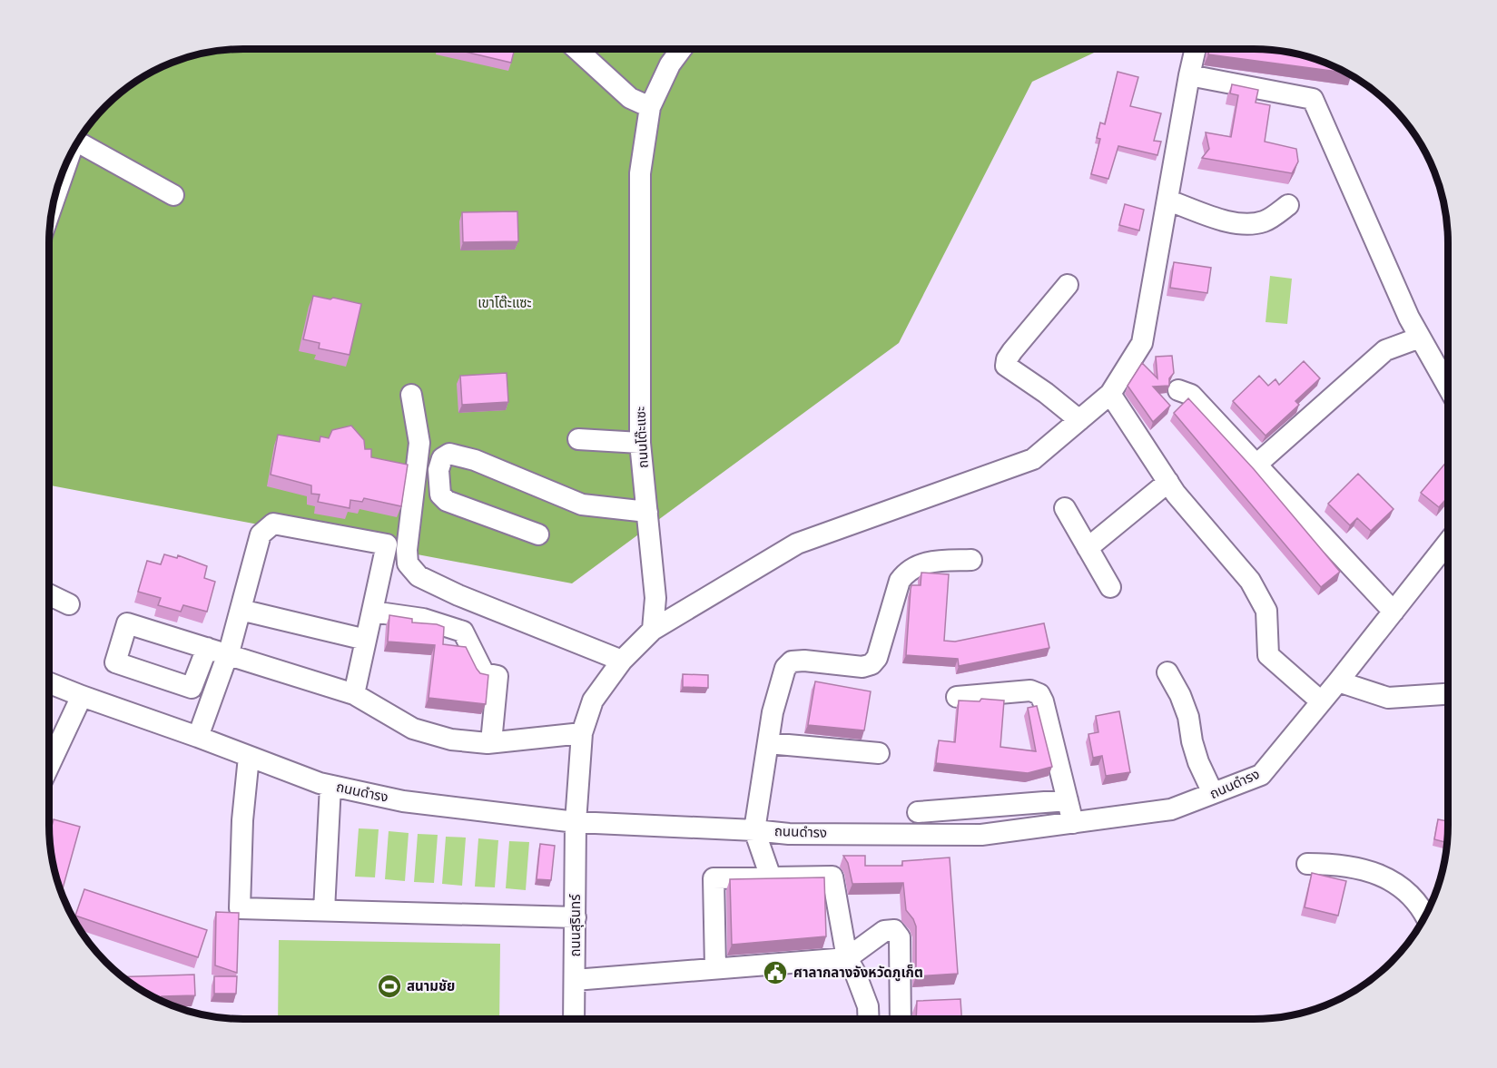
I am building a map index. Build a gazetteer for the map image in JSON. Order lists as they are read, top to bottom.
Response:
{
  "streets": {
    "street": ["ถนนโต๊ะแซะ", "ถนนดำรง", "ถนนสุรินทร์"]
  },
  "crossings": [
    ["ถนนดำรง", "ถนนสุรินทร์"]
  ],
  "parks": ["เขาโต๊ะแซะ"],
  "places": {
    "public building": ["ศาลากลางจังหวัดภูเก็ต"],
    "sports": ["สนามชัย"]
  }
}
